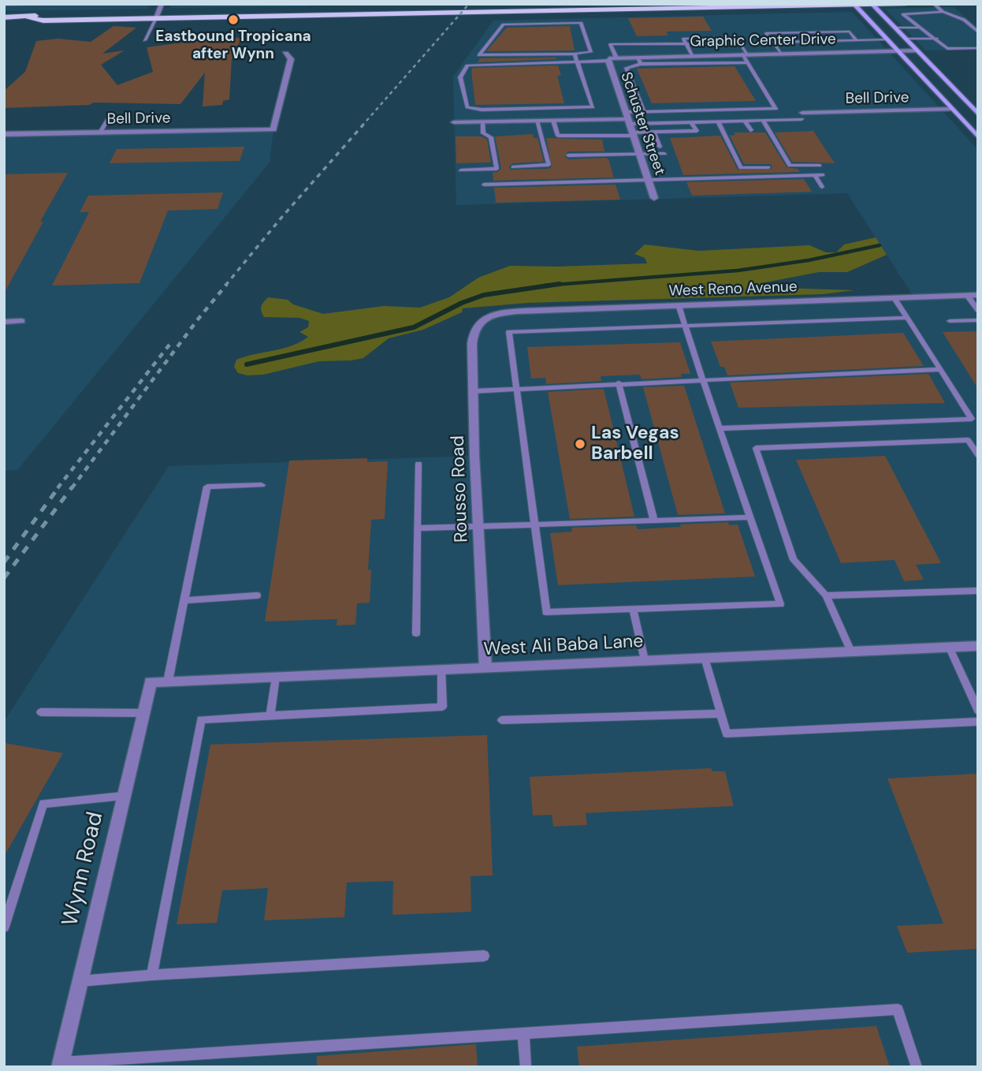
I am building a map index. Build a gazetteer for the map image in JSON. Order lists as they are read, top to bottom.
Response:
{
  "streets": {
    "street": [
      "Graphic Center Drive",
      "Bell Drive",
      "Schuster Street",
      "West Reno Avenue",
      "Rousso Road",
      "West Ali Baba Lane",
      "Wynn Road"
    ]
  },
  "crossings": [
    ["Graphic Center Drive", "Schuster Street"],
    ["West Reno Avenue", "Rousso Road"],
    ["Rousso Road", "West Ali Baba Lane"],
    ["West Ali Baba Lane", "Wynn Road"]
  ],
  "places": ["Eastbound Tropicana after Wynn", "Las Vegas Barbell"]
}
